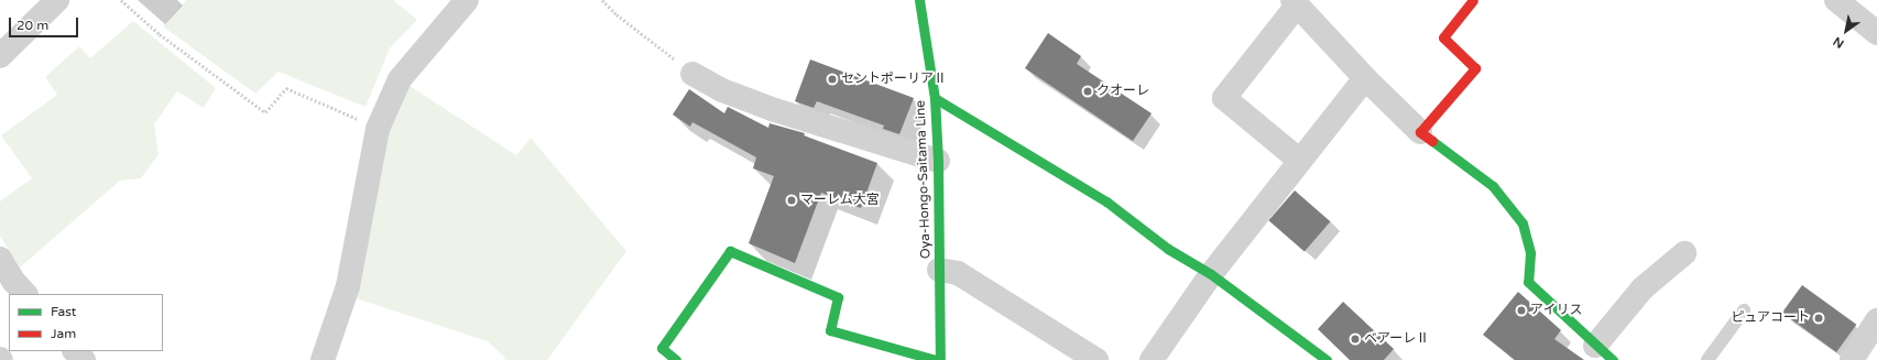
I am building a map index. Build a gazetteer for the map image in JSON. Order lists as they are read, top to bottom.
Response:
{
  "streets": {
    "street": ["Oya-Hongo-Saitama Line"]
  },
  "places": [
    "セントポーリアⅡ",
    "クオーレ",
    "マーレム大宮",
    "アイリス",
    "ピュアコート",
    "ベアーレⅡ"
  ],
  "legend": ["Fast", "Jam"],
  "scale_bar": "20 m",
  "north": "bottom left"
}
